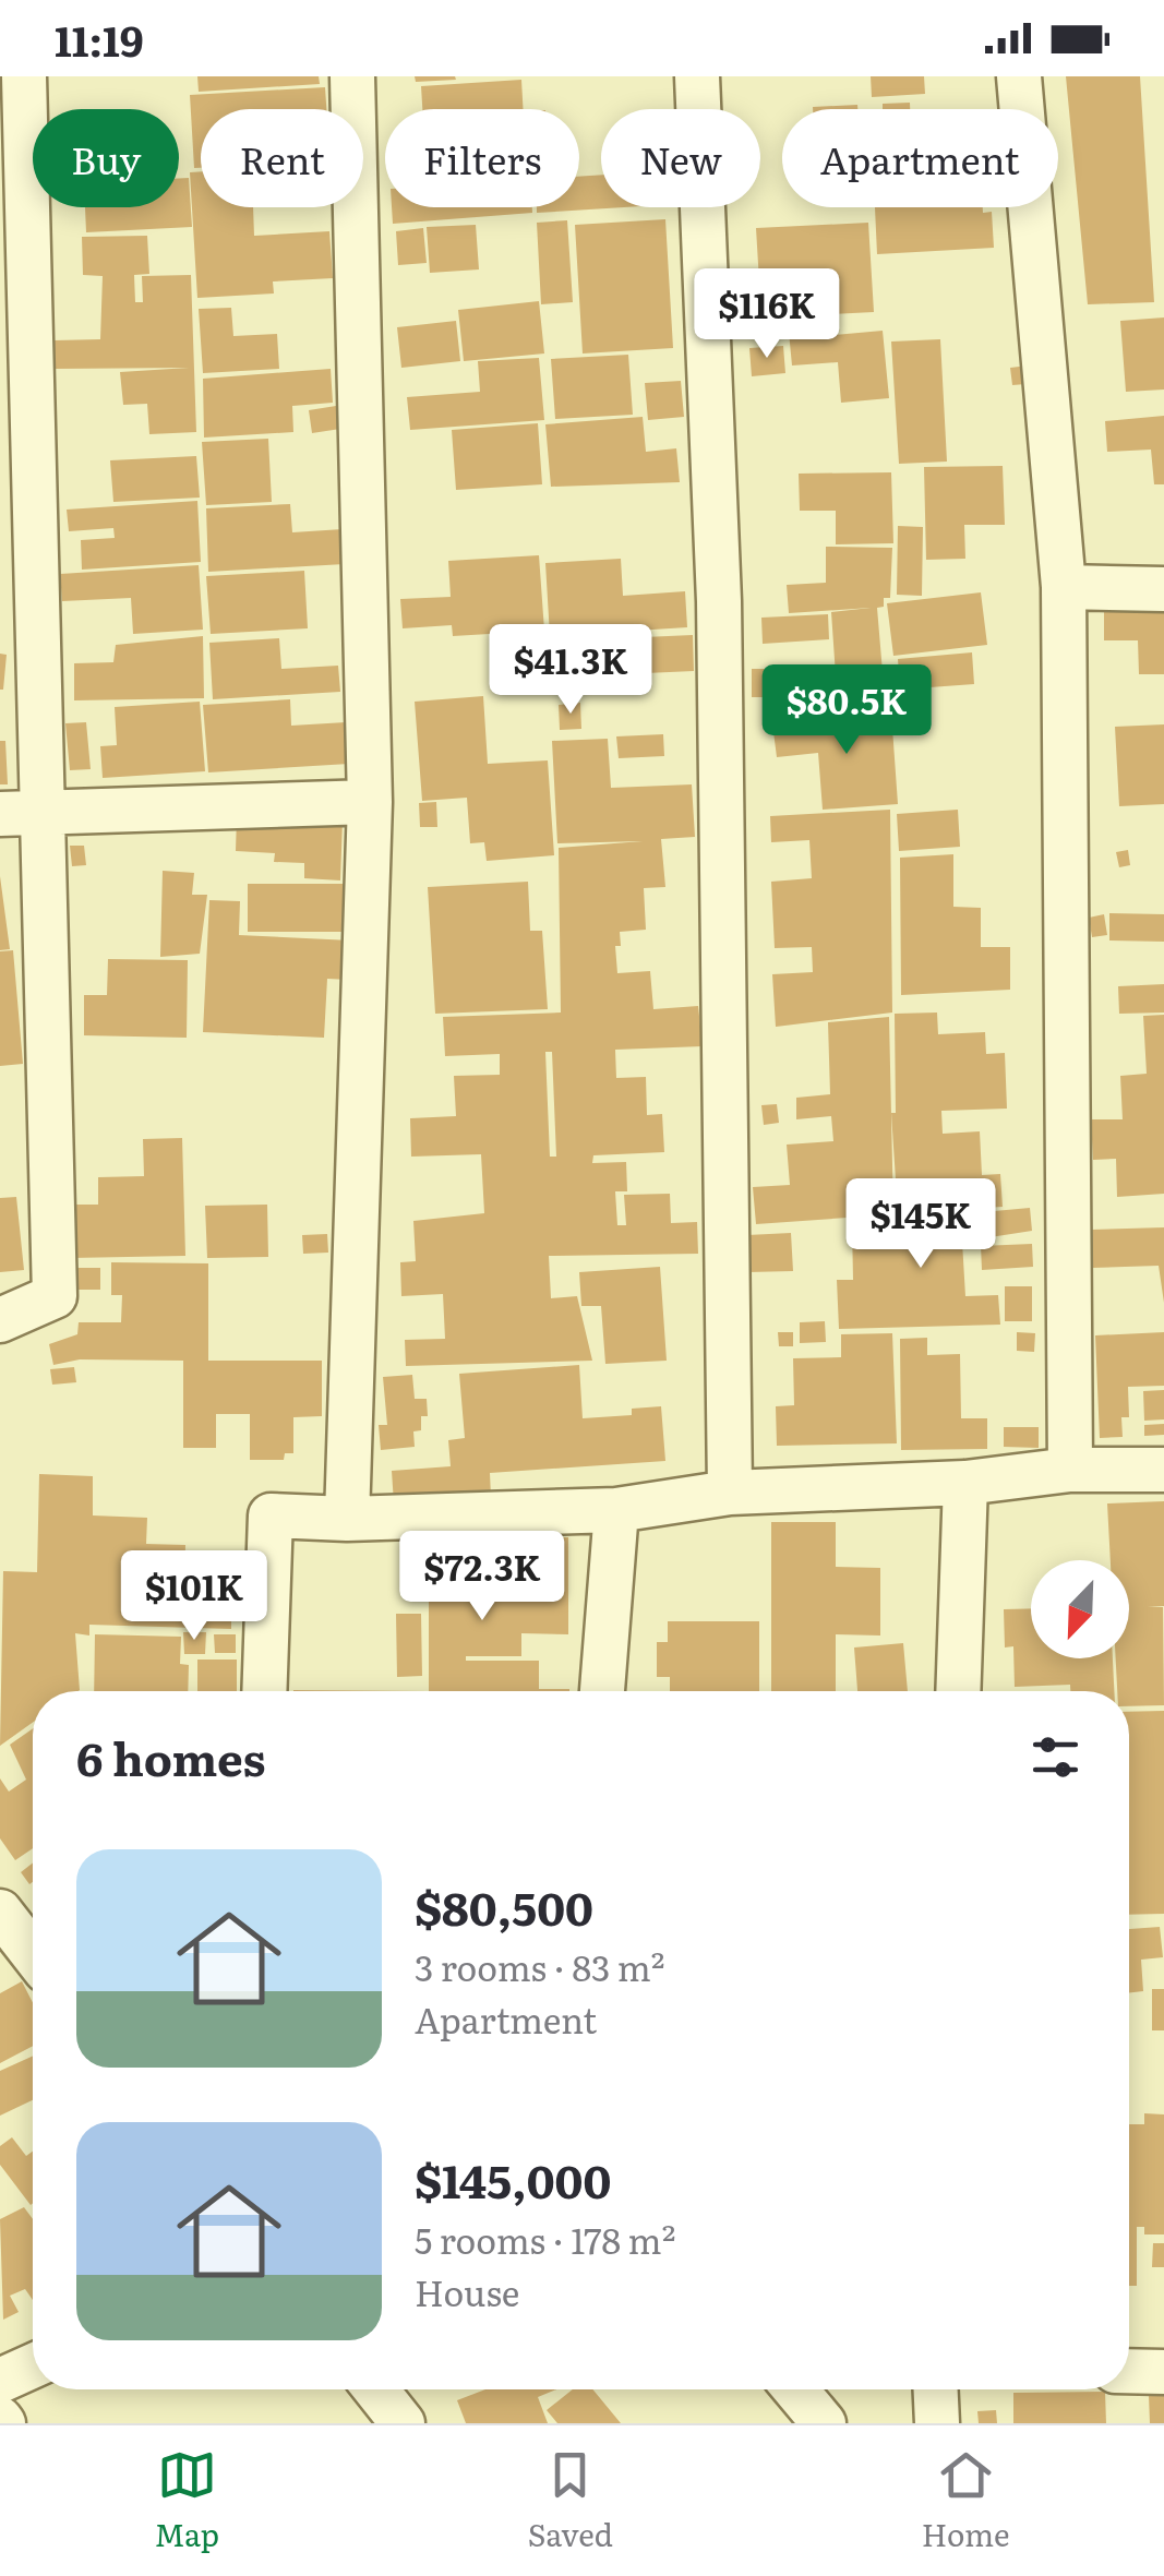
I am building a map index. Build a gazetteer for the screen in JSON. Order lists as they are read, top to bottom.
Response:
{
  "north": "bottom left",
  "page": {
    "status": "11:19",
    "chip": [
      "Buy",
      "Rent",
      "Filters",
      "New",
      "Apartment"
    ],
    "price": [
      "$116K",
      "$41.3K",
      "$80.5K",
      "$145K",
      "$72.3K",
      "$101K"
    ],
    "heading": "6 homes",
    "list": [
      {
        "name": "$80,500",
        "note": "3 rooms · 83 m² · Apartment"
      },
      {
        "name": "$145,000",
        "note": "5 rooms · 178 m² · House"
      }
    ],
    "tabs": ["Map", "Saved", "Home"]
  }
}
